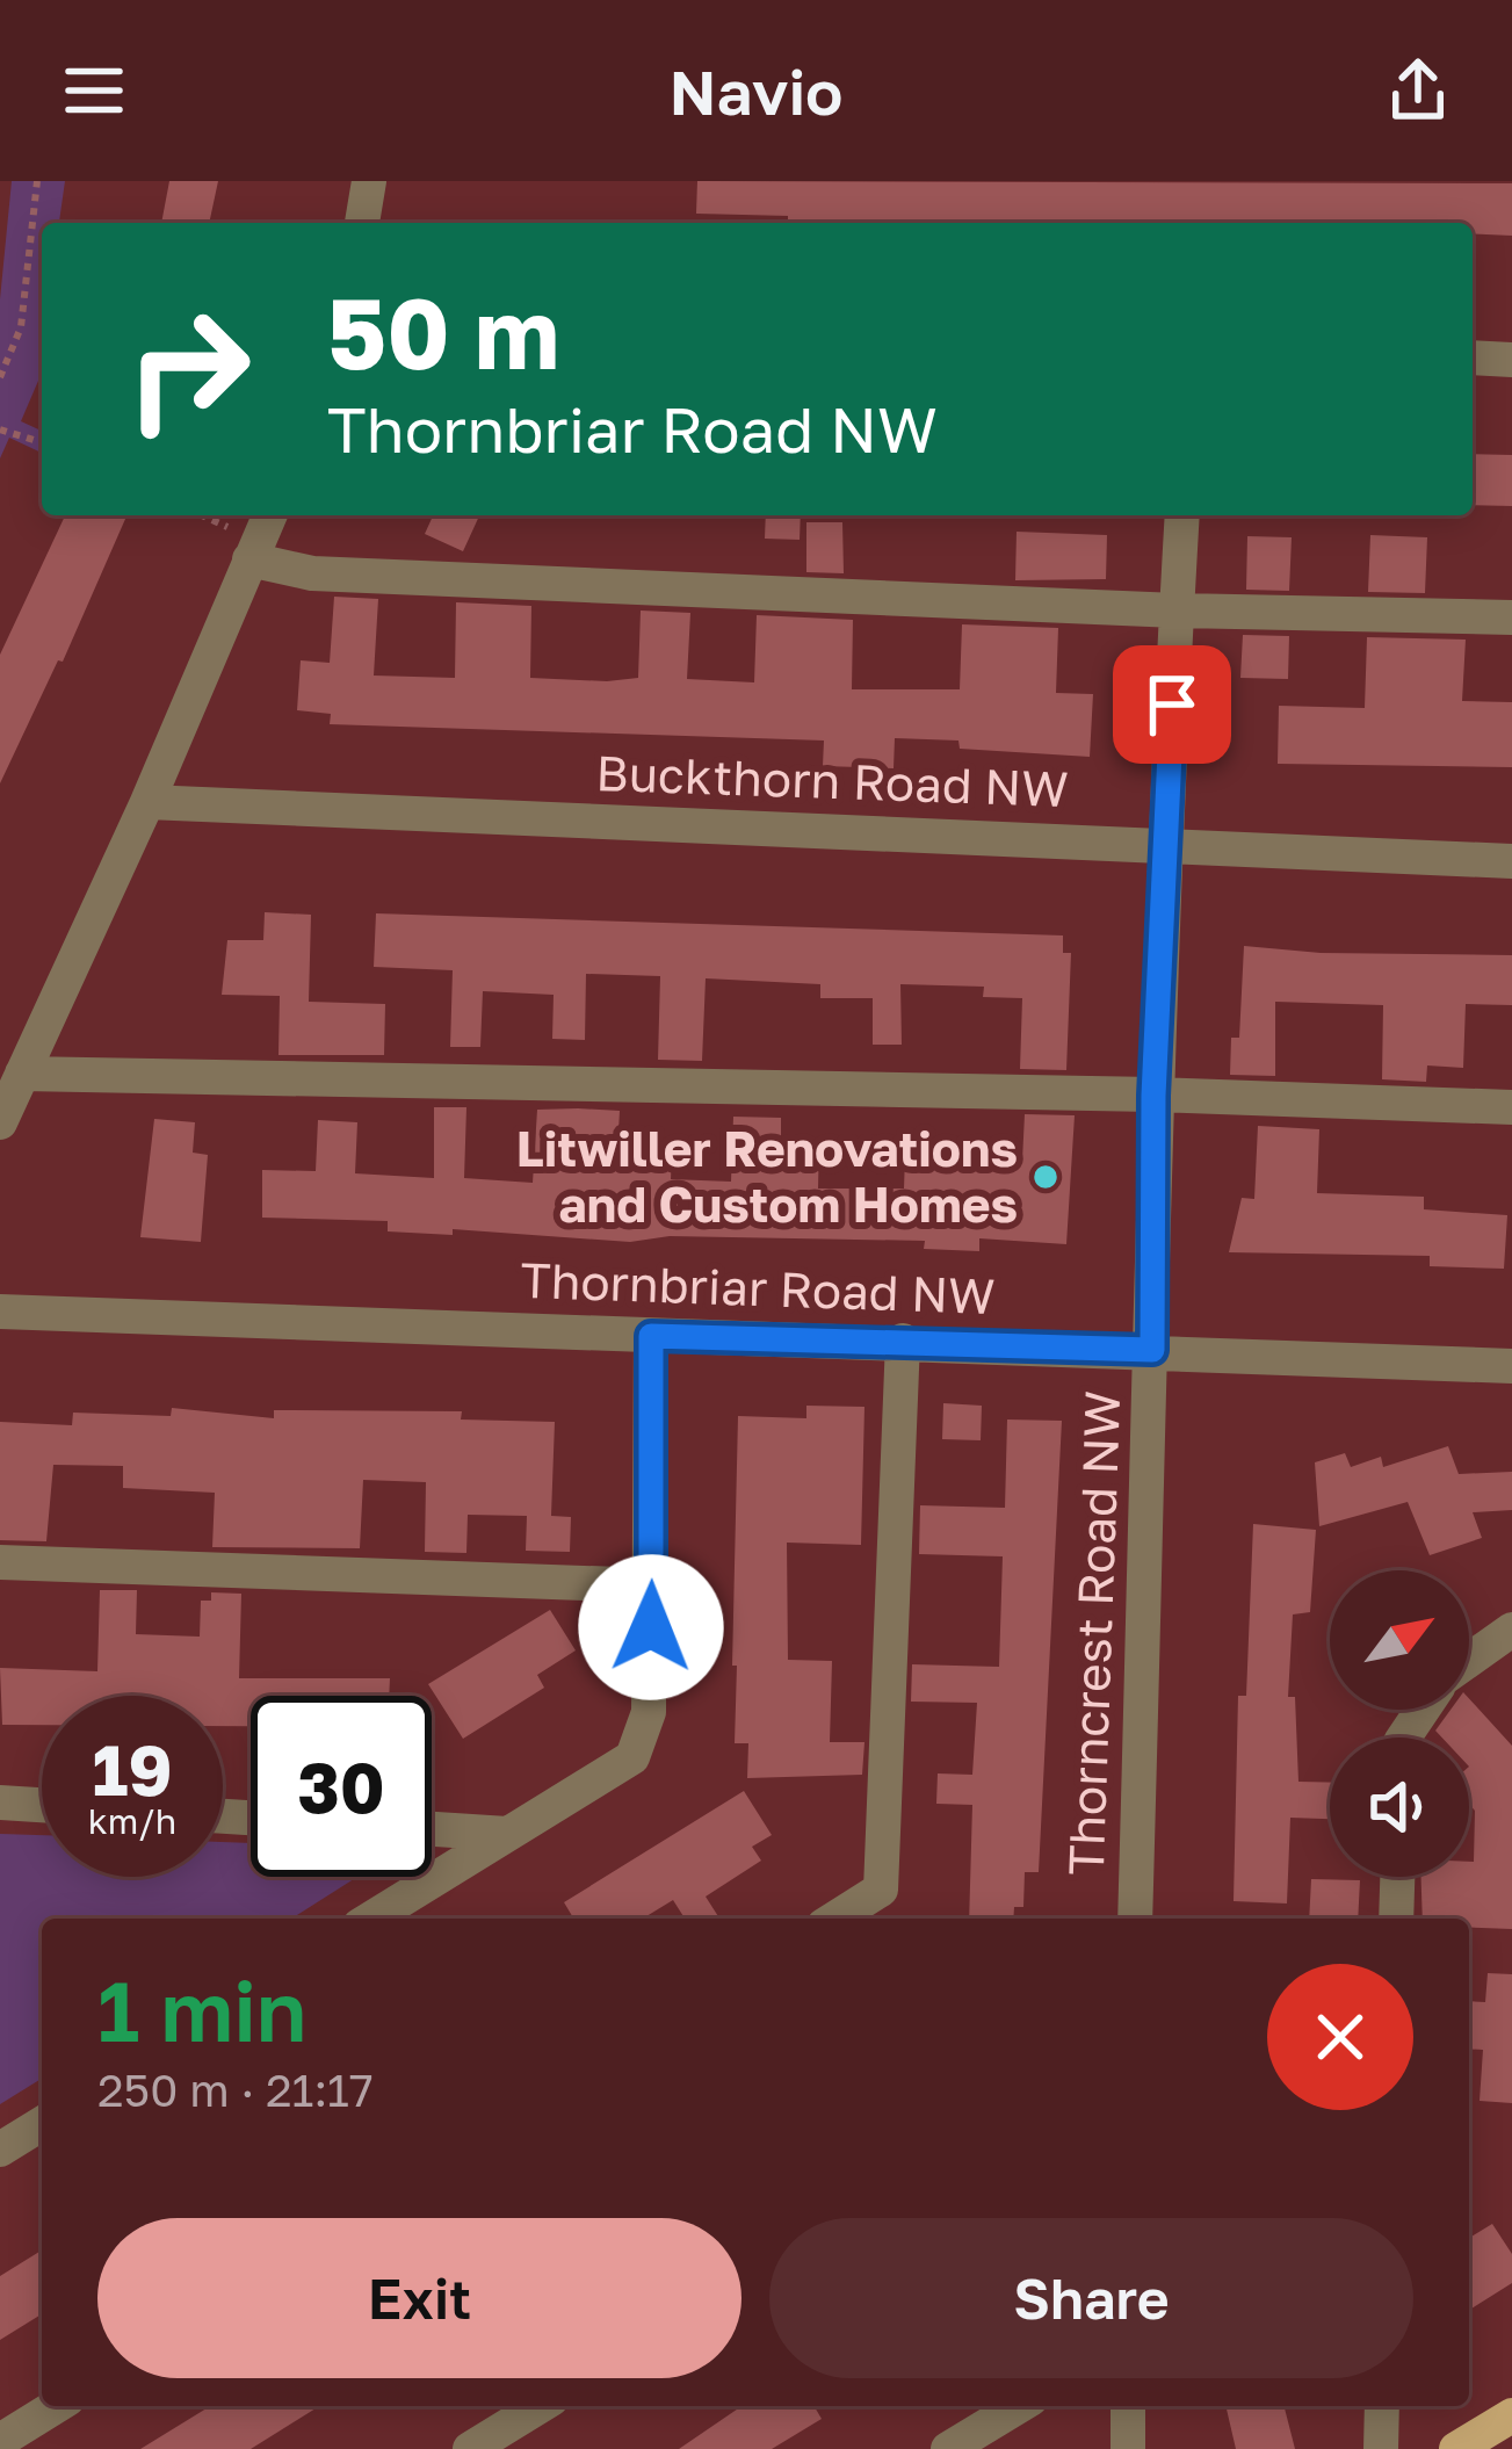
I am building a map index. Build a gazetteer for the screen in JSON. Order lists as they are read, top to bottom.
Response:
{
  "streets": {
    "street": ["Buckthorn Road NW", "Thornbriar Road NW", "Thorncrest Road NW"]
  },
  "crossings": [
    ["Buckthorn Road NW", "Thorncrest Road NW"],
    ["Thornbriar Road NW", "Thorncrest Road NW"]
  ],
  "places": ["Litwiller Renovations and Custom Homes"],
  "north": "top right",
  "page": {
    "header": "Navio",
    "turn": ["50 m", "Thornbriar Road NW"],
    "speed": "19 km/h",
    "limit": "30",
    "heading": ["1 min", "250 m · 21:17"],
    "buttons": ["Exit", "Share"]
  }
}
